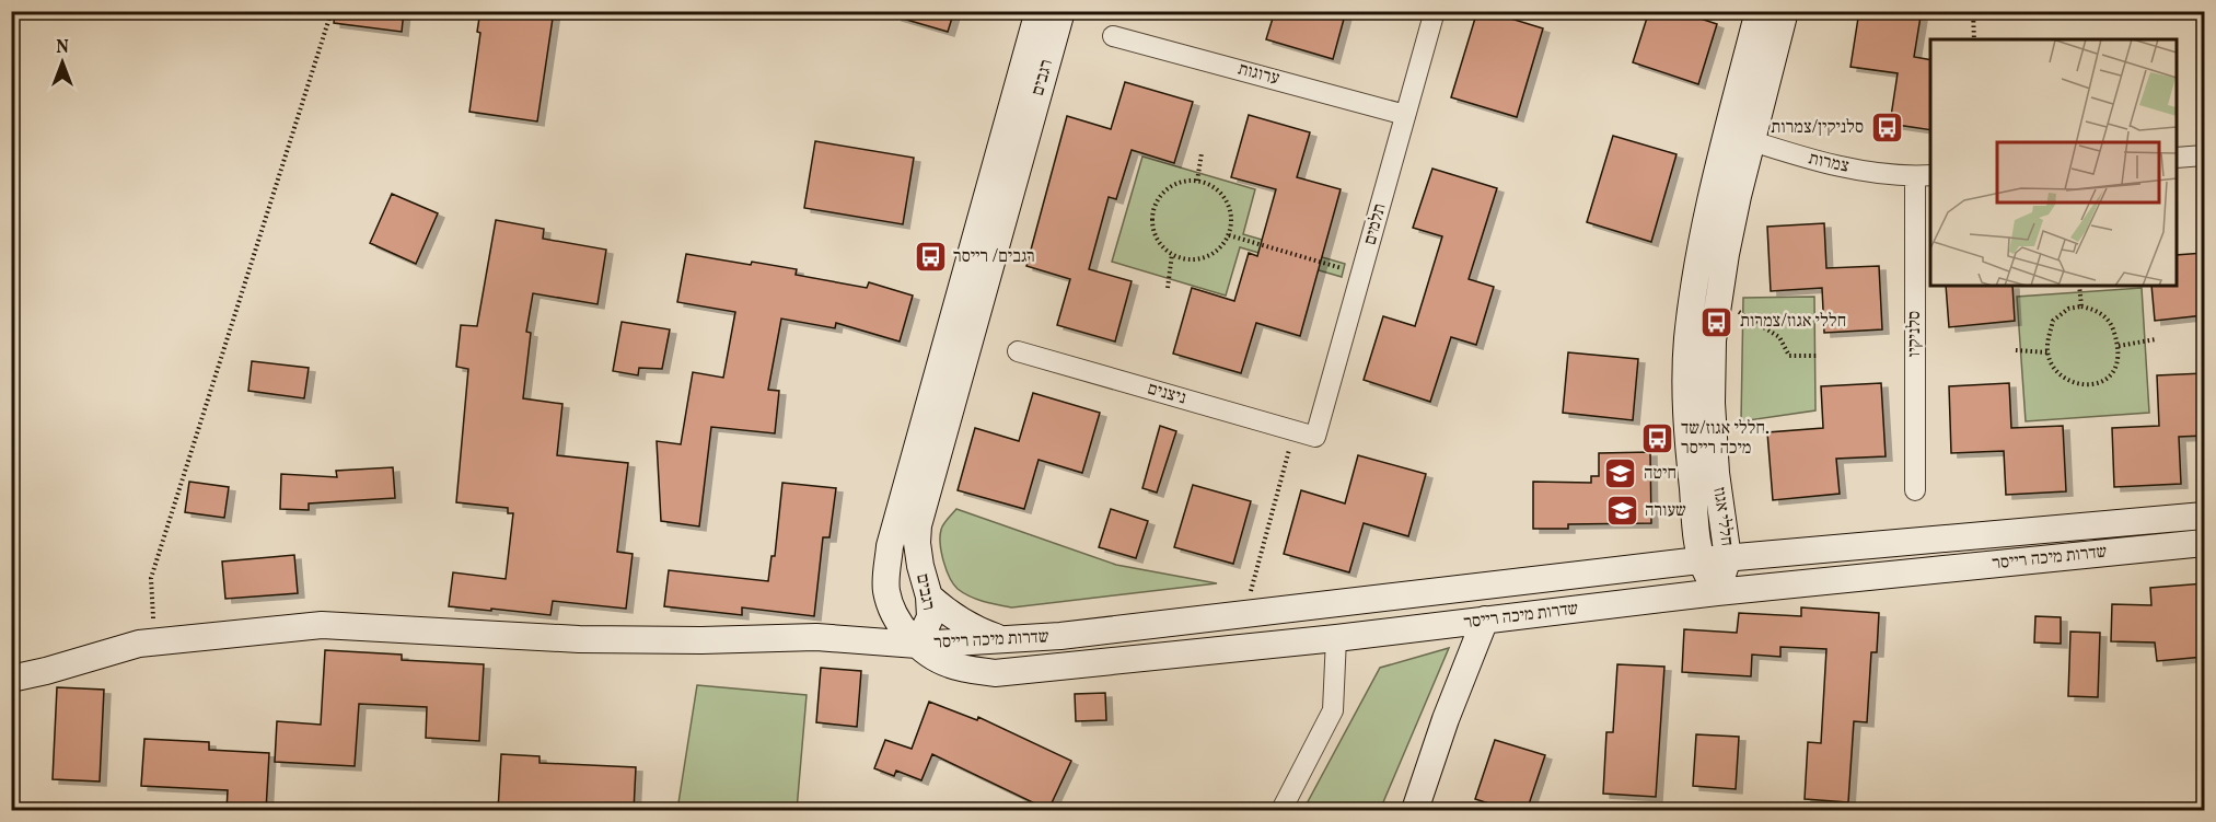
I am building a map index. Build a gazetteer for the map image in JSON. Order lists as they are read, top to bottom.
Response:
{
  "streets": {
    "street": [
      "ערוגות",
      "רגבים",
      "צמרות",
      "תלמים",
      "סלניקיו",
      "ניצנים",
      "חללי אגוז",
      "שדרות מיכה רייסר"
    ]
  },
  "crossings": [
    ["ערוגות", "תלמים"],
    ["רגבים", "שדרות מיכה רייסר"],
    ["צמרות", "סלניקיו"],
    ["צמרות", "חללי אגוז"],
    ["תלמים", "ניצנים"],
    ["חללי אגוז", "שדרות מיכה רייסר"]
  ],
  "places": {
    "bus stop": [
      "סלניקין/צמרות",
      "רגבים/ רייסר",
      "חללי אגוז/צמרות",
      "חללי אגוז/שד. מיכה רייסר"
    ],
    "school or university": ["חיטה", "שעורה"]
  },
  "north": "top"
}
